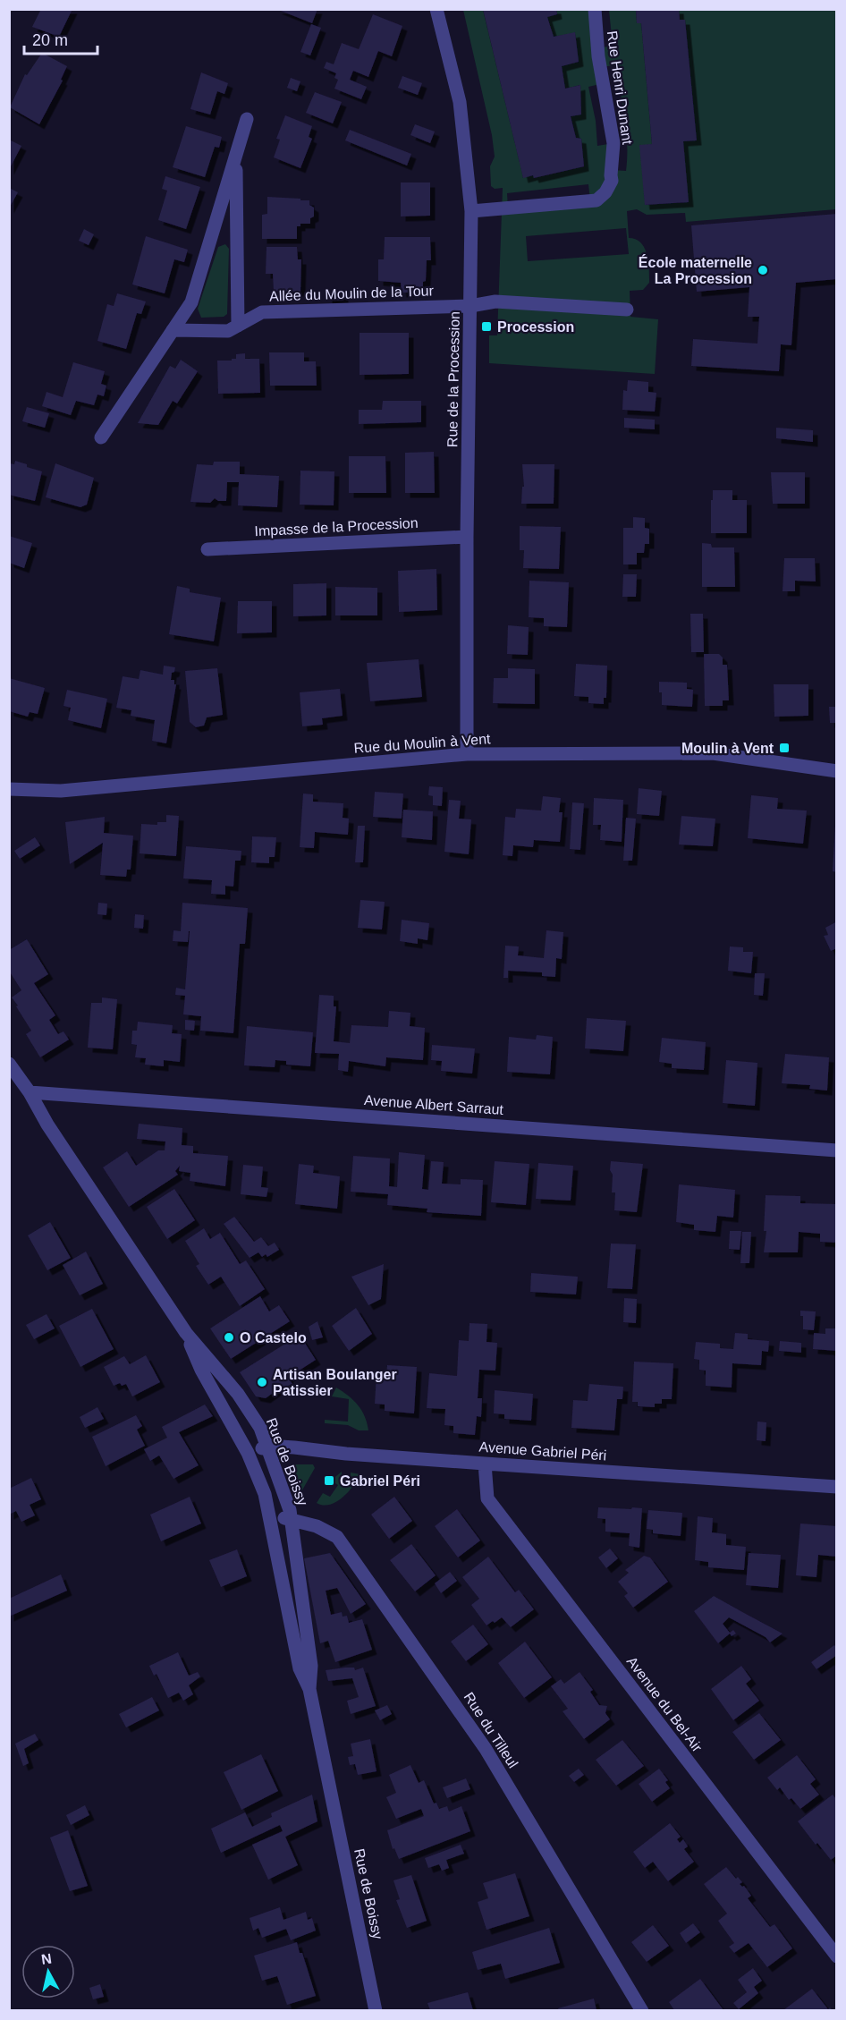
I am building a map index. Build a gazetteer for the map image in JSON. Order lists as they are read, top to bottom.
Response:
{
  "streets": {
    "street": [
      "Rue Henri Dunant",
      "Allée du Moulin de la Tour",
      "Rue de la Procession",
      "Impasse de la Procession",
      "Rue du Moulin à Vent",
      "Avenue Albert Sarraut",
      "Avenue Gabriel Péri",
      "Rue de Boissy",
      "Avenue du Bel-Air",
      "Rue du Tilleul"
    ]
  },
  "crossings": [
    ["Rue Henri Dunant", "Rue de la Procession"],
    ["Allée du Moulin de la Tour", "Rue de la Procession"],
    ["Rue de la Procession", "Impasse de la Procession"],
    ["Rue de la Procession", "Rue du Moulin à Vent"],
    ["Avenue Albert Sarraut", "Rue de Boissy"],
    ["Avenue Gabriel Péri", "Rue de Boissy"],
    ["Avenue Gabriel Péri", "Avenue du Bel-Air"],
    ["Rue de Boissy", "Rue du Tilleul"]
  ],
  "places": {
    "other": ["École maternelle La Procession", "O Castelo", "Artisan Boulanger Patissier"],
    "transit": ["Procession", "Moulin à Vent", "Gabriel Péri"]
  },
  "scale_bar": "20 m",
  "north": "top"
}
